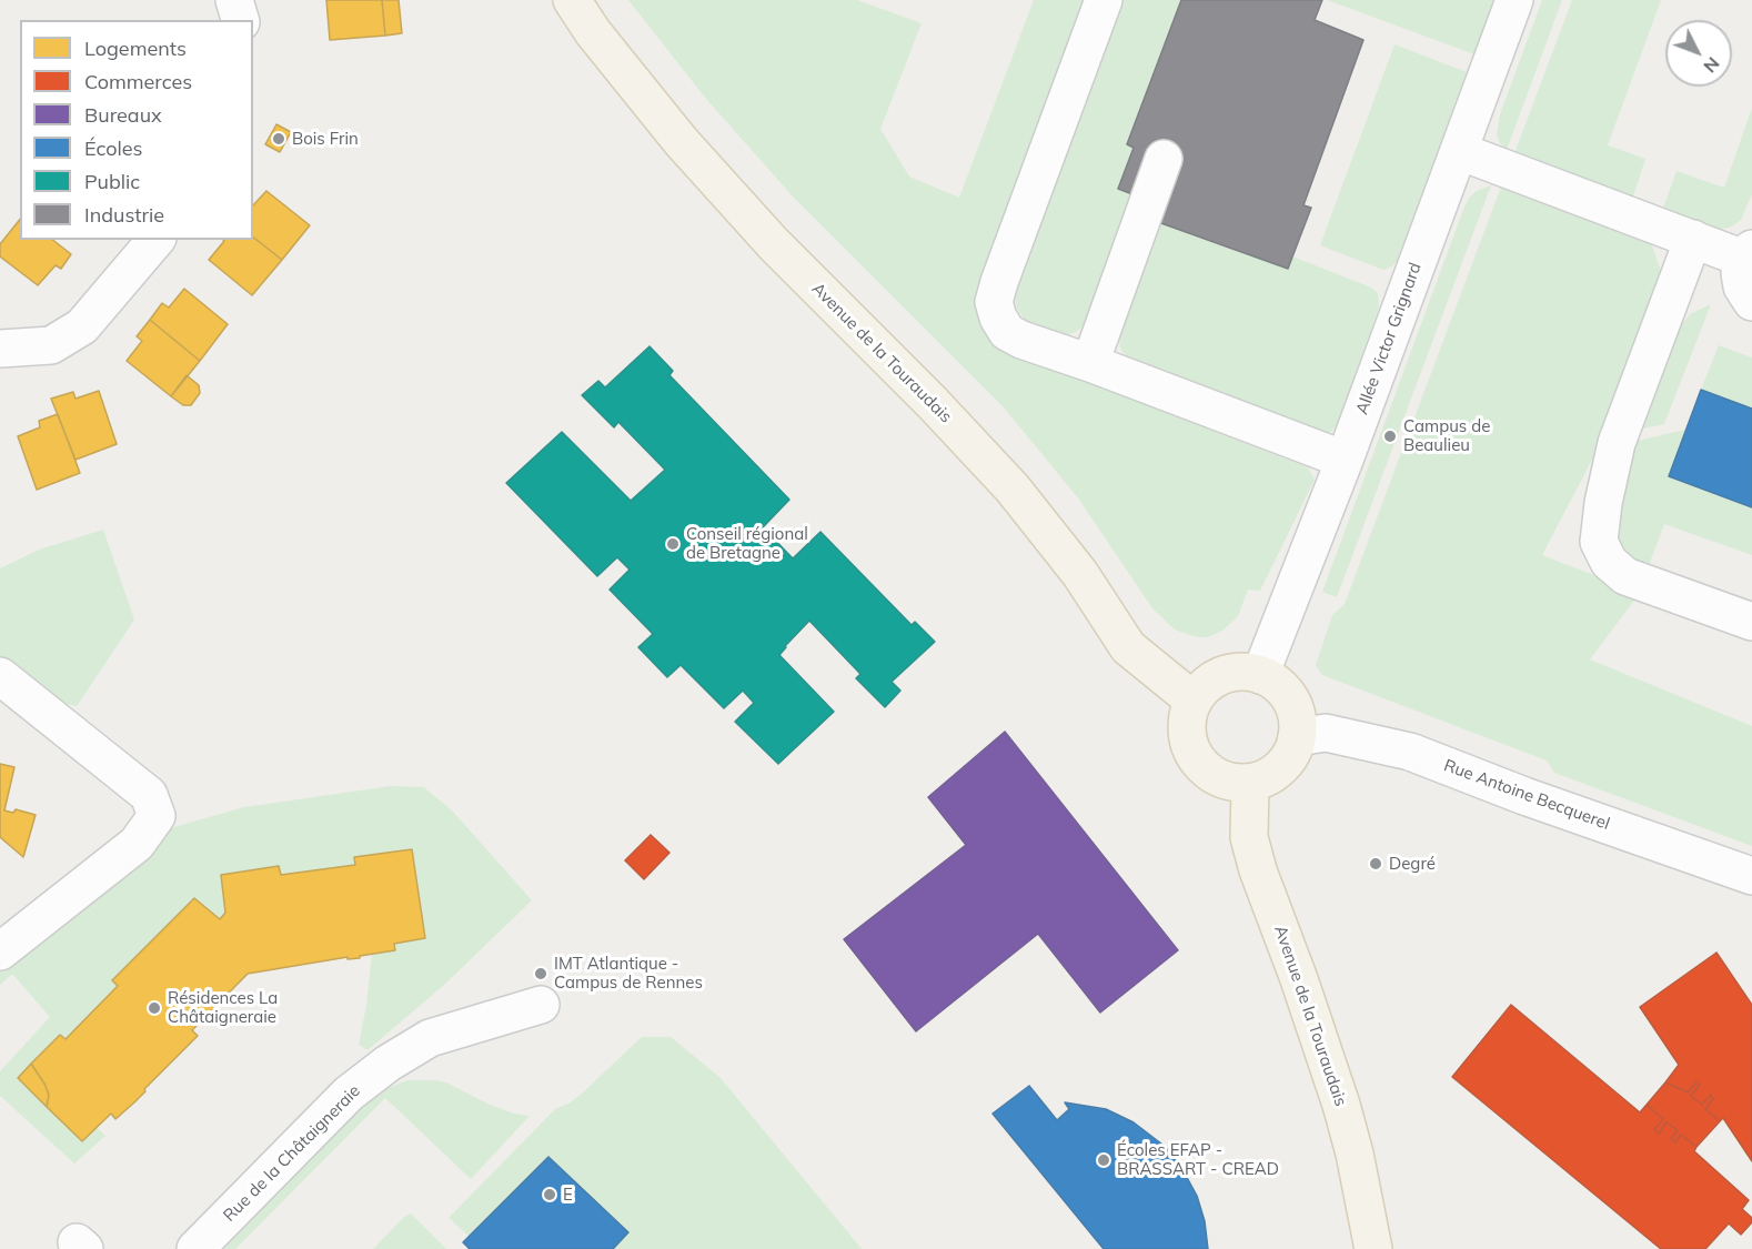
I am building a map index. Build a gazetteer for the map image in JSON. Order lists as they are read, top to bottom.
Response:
{
  "streets": {
    "main road": ["Avenue de la Touraudais"],
    "street": ["Allée Victor Grignard", "Rue Antoine Becquerel", "Rue de la Châtaigneraie"]
  },
  "crossings": [
    ["Allée Victor Grignard", "Avenue de la Touraudais"],
    ["Allée Victor Grignard", "Rue Antoine Becquerel"],
    ["Avenue de la Touraudais", "Rue Antoine Becquerel"]
  ],
  "places": [
    "Bois Frin",
    "Campus de Beaulieu",
    "Conseil régional de Bretagne",
    "Degré",
    "IMT Atlantique - Campus de Rennes",
    "Résidences La Châtaigneraie",
    "Écoles EFAP - BRASSART - CREAD",
    "E"
  ],
  "legend": [
    "Logements",
    "Commerces",
    "Bureaux",
    "Écoles",
    "Public",
    "Industrie"
  ],
  "north": "bottom right"
}
